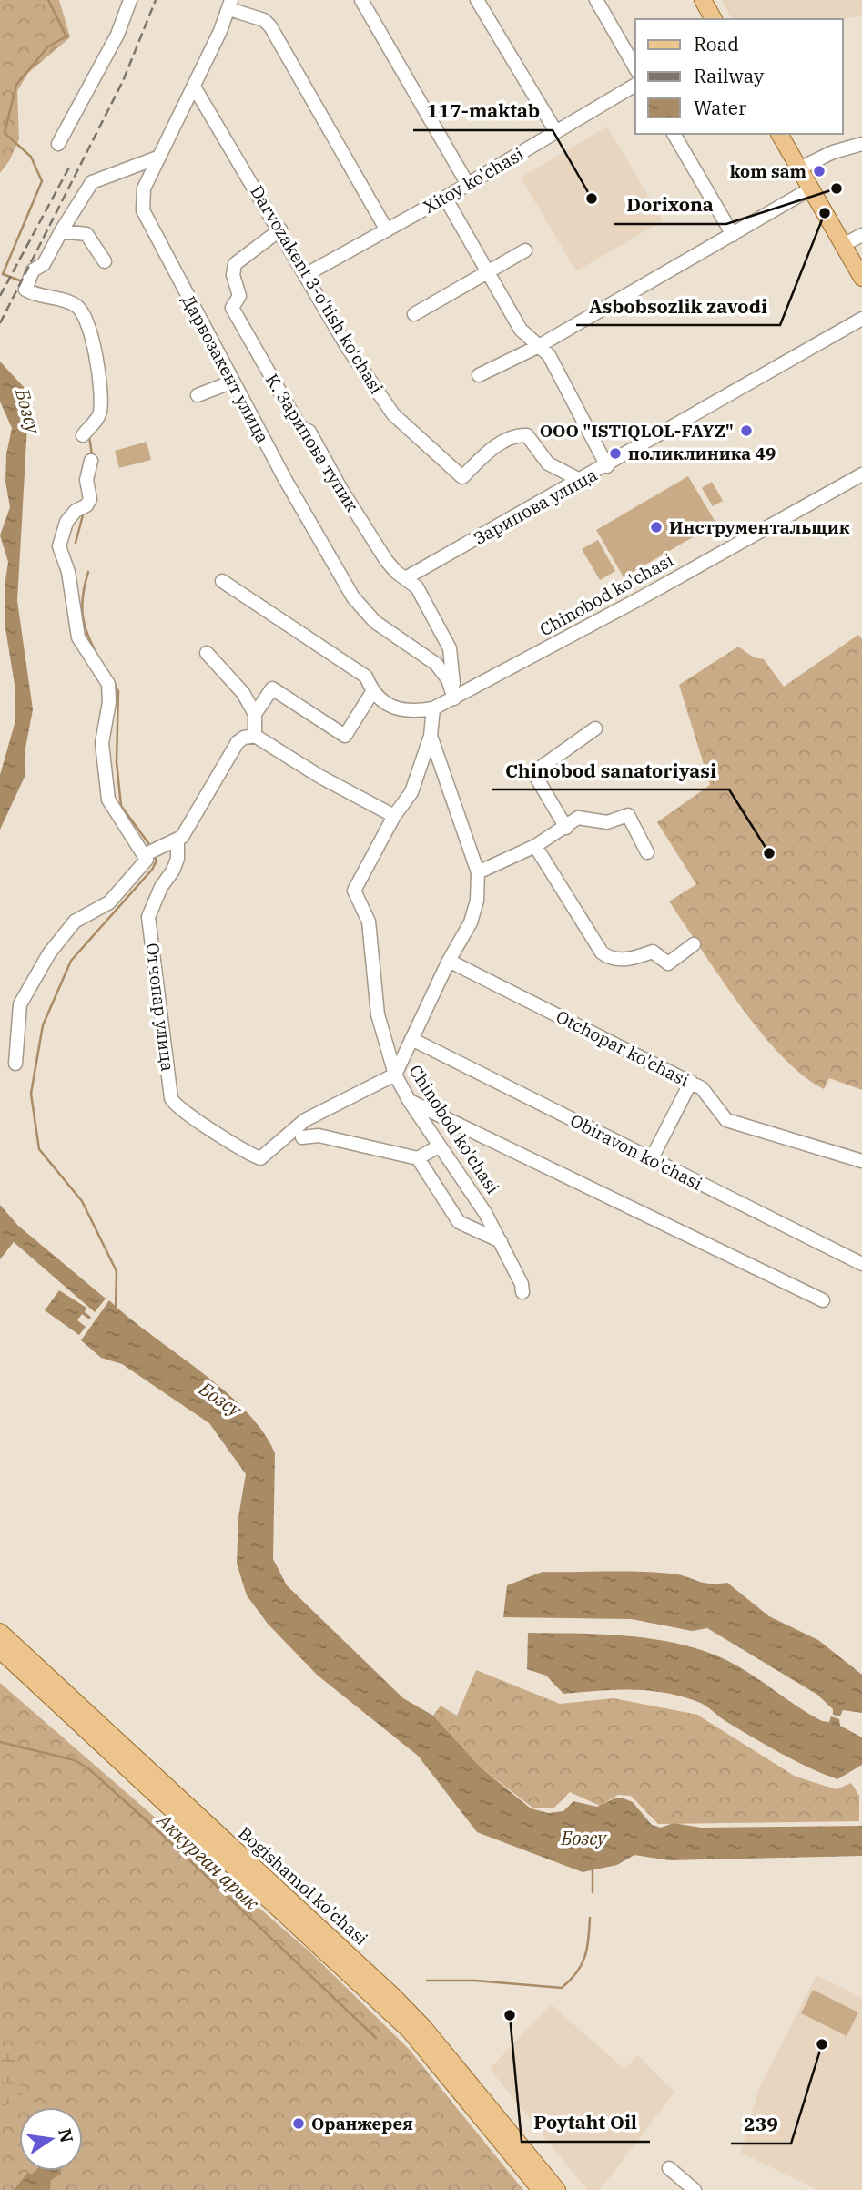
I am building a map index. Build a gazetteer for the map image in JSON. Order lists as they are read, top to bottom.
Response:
{
  "streets": {
    "main road": ["Bogishamol ko'chasi"],
    "street": [
      "Xitoy ko'chasi",
      "Darvozakent 3-o'tish ko'chasi",
      "Дарвозакент улица",
      "К. Зарипова тупик",
      "Зарипова улица",
      "Chinobod ko'chasi",
      "Отчопар улица",
      "Otchopar ko'chasi",
      "Obiravon ko'chasi"
    ]
  },
  "crossings": [
    ["Xitoy ko'chasi", "Darvozakent 3-o'tish ko'chasi"],
    ["Darvozakent 3-o'tish ko'chasi", "Дарвозакент улица"],
    ["Darvozakent 3-o'tish ko'chasi", "К. Зарипова тупик"],
    ["Darvozakent 3-o'tish ko'chasi", "Зарипова улица"],
    ["Дарвозакент улица", "К. Зарипова тупик"],
    ["Дарвозакент улица", "Chinobod ko'chasi"],
    ["К. Зарипова тупик", "Зарипова улица"],
    ["К. Зарипова тупик", "Chinobod ko'chasi"],
    ["Chinobod ko'chasi", "Отчопар улица"]
  ],
  "water": ["Бозсу", "Аккурган арык"],
  "places": [
    "kom sam",
    "Dorixona",
    "117-maktab",
    "Asbobsozlik zavodi",
    "ООО \"ISTIQLOL-FAYZ\"",
    "поликлиника 49",
    "Инструментальщик",
    "Chinobod sanatoriyasi",
    "Poytaht Oil",
    "239",
    "Оранжерея"
  ],
  "legend": ["Road", "Railway", "Water"],
  "north": "right"
}
